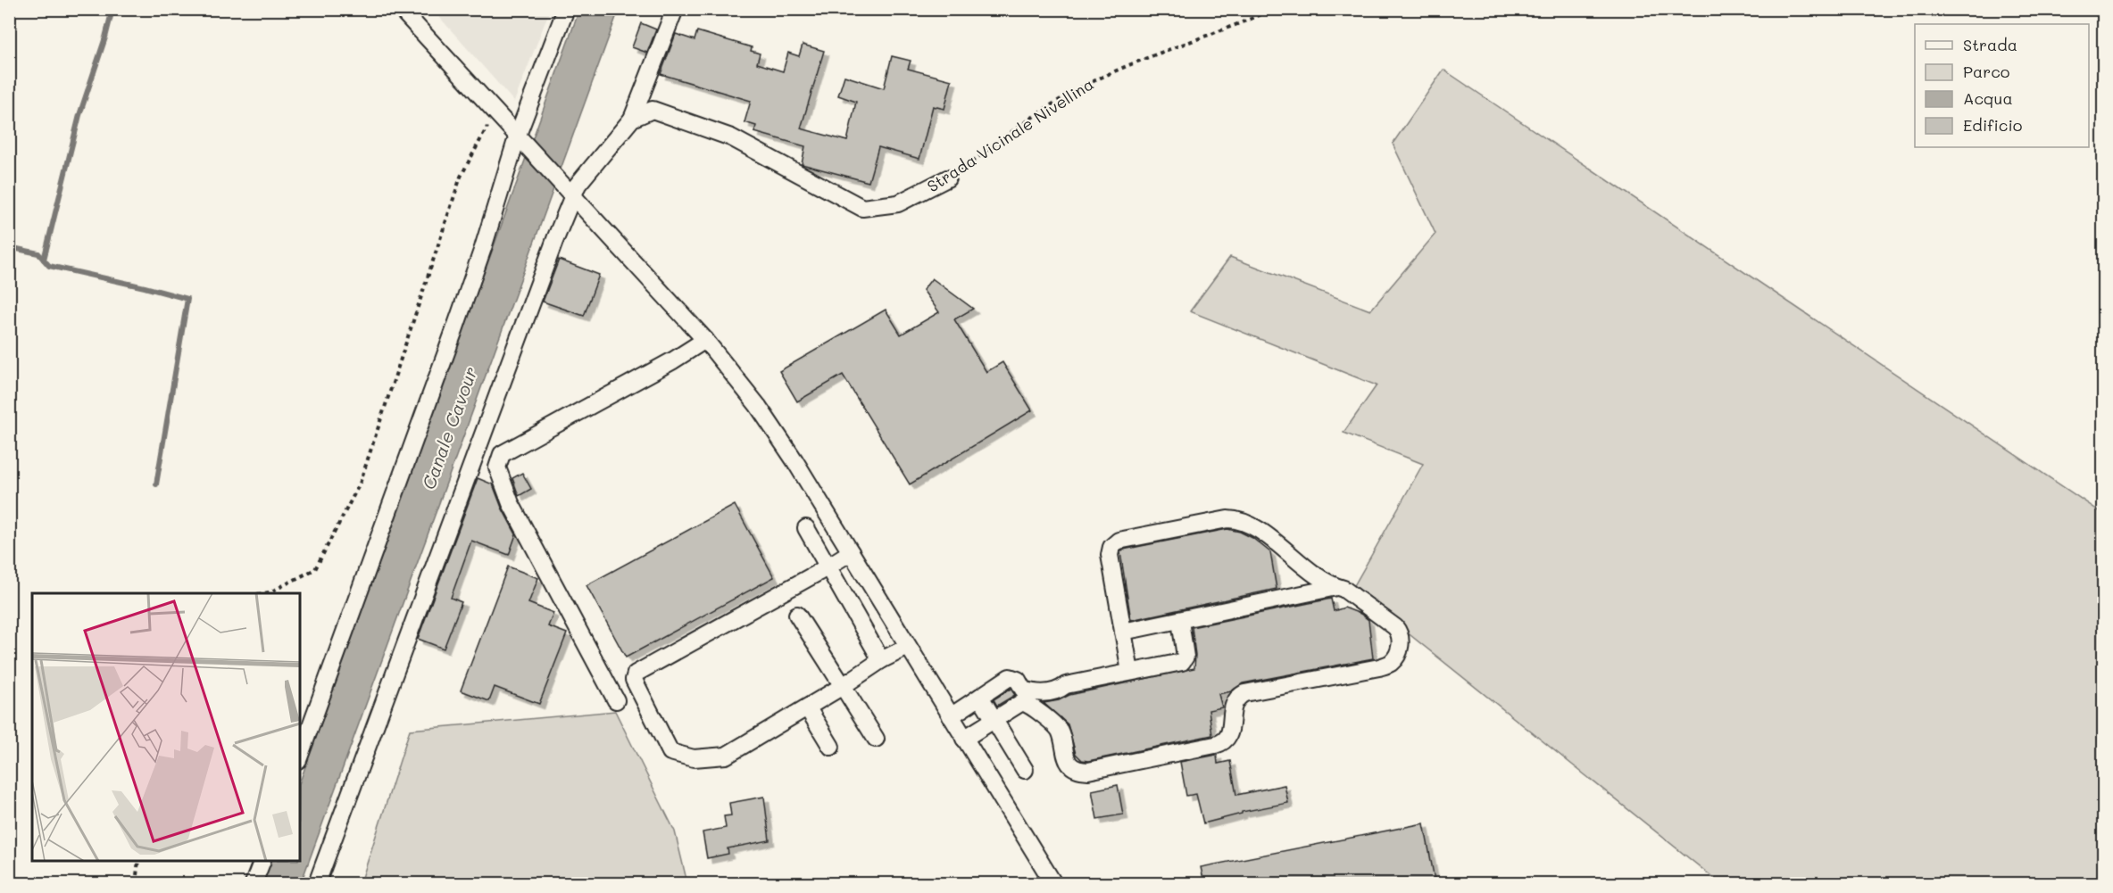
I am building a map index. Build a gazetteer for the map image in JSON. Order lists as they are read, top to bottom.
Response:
{
  "streets": {
    "street": ["Strada Vicinale Nivellina"]
  },
  "water": ["Canale Cavour"],
  "legend": [
    "Strada",
    "Parco",
    "Acqua",
    "Edificio"
  ]
}
